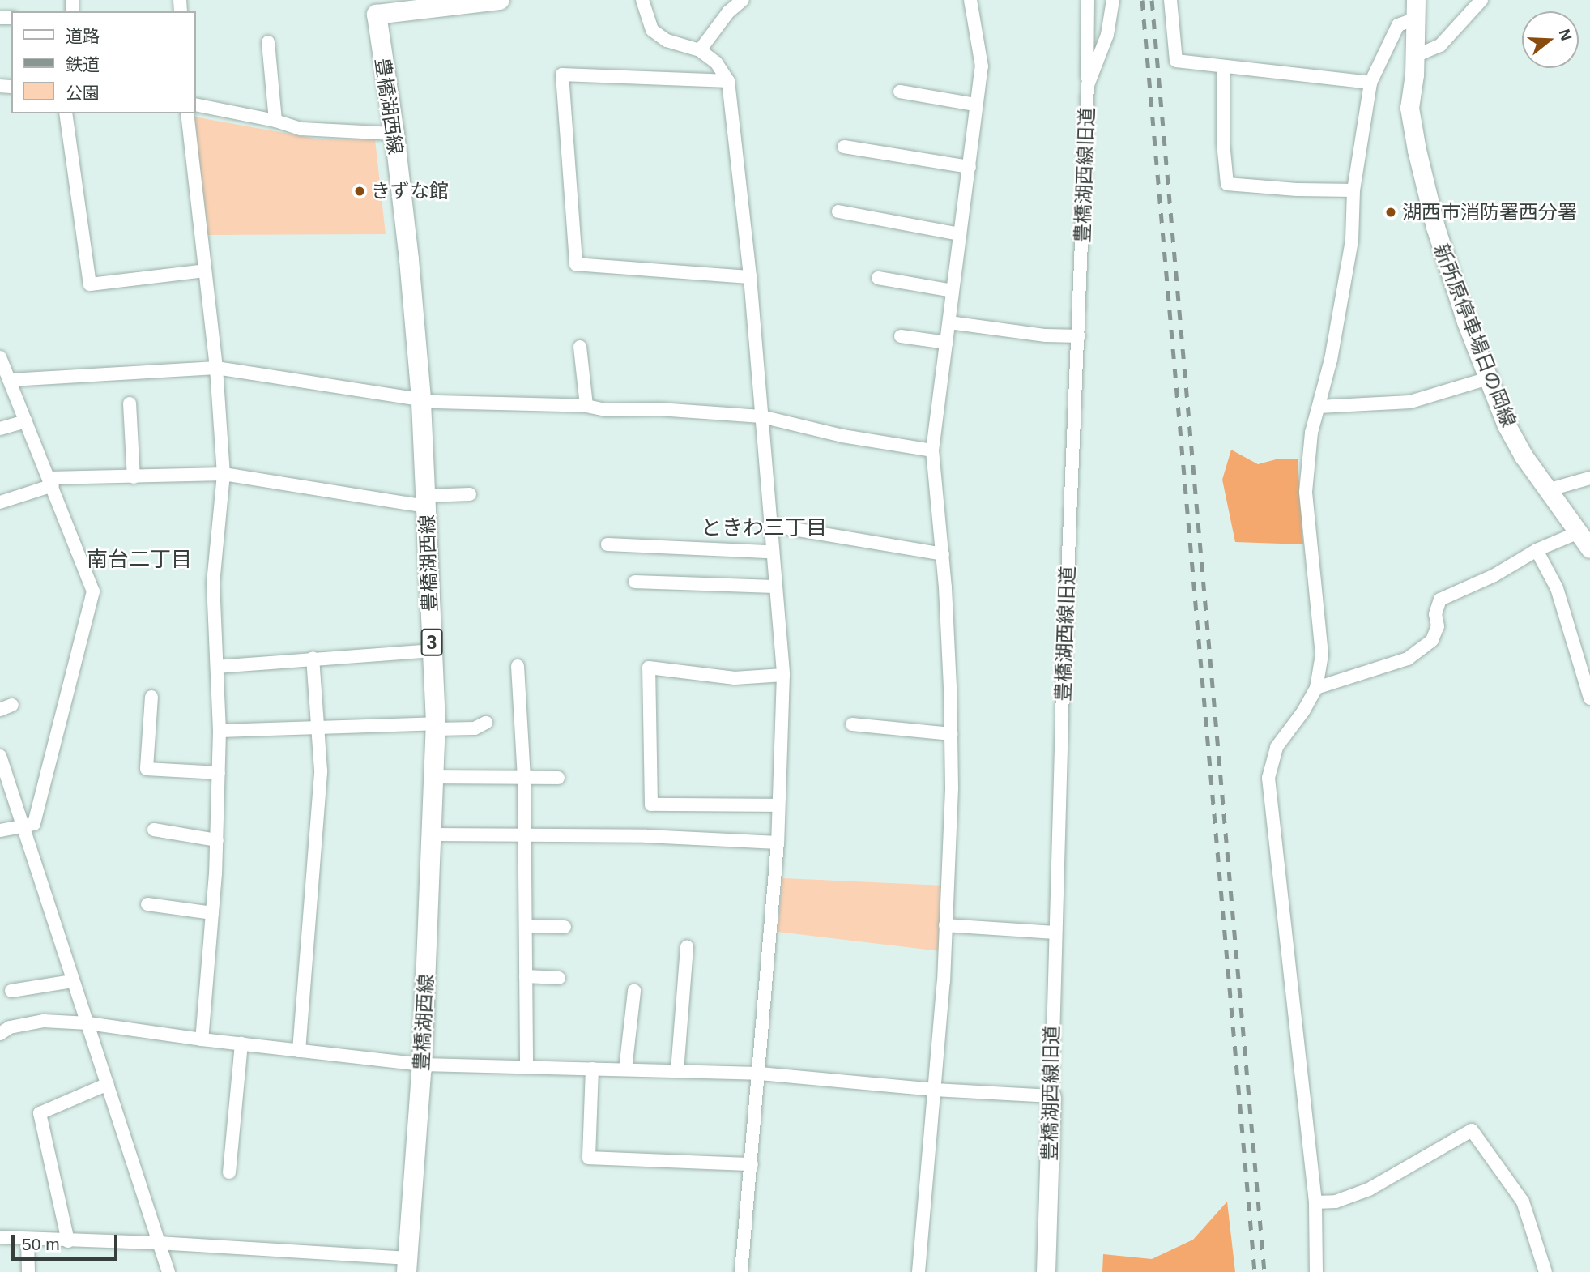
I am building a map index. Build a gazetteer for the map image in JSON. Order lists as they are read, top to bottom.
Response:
{
  "streets": {
    "main road": [
      "豊橋湖西線",
      "豊橋湖西線旧道",
      "新所原停車場日の岡線",
      "3"
    ]
  },
  "districts": ["ときわ三丁目", "南台二丁目"],
  "places": ["きずな館", "湖西市消防署西分署"],
  "legend": ["道路", "鉄道", "公園"],
  "scale_bar": "50 m",
  "north": "right"
}
